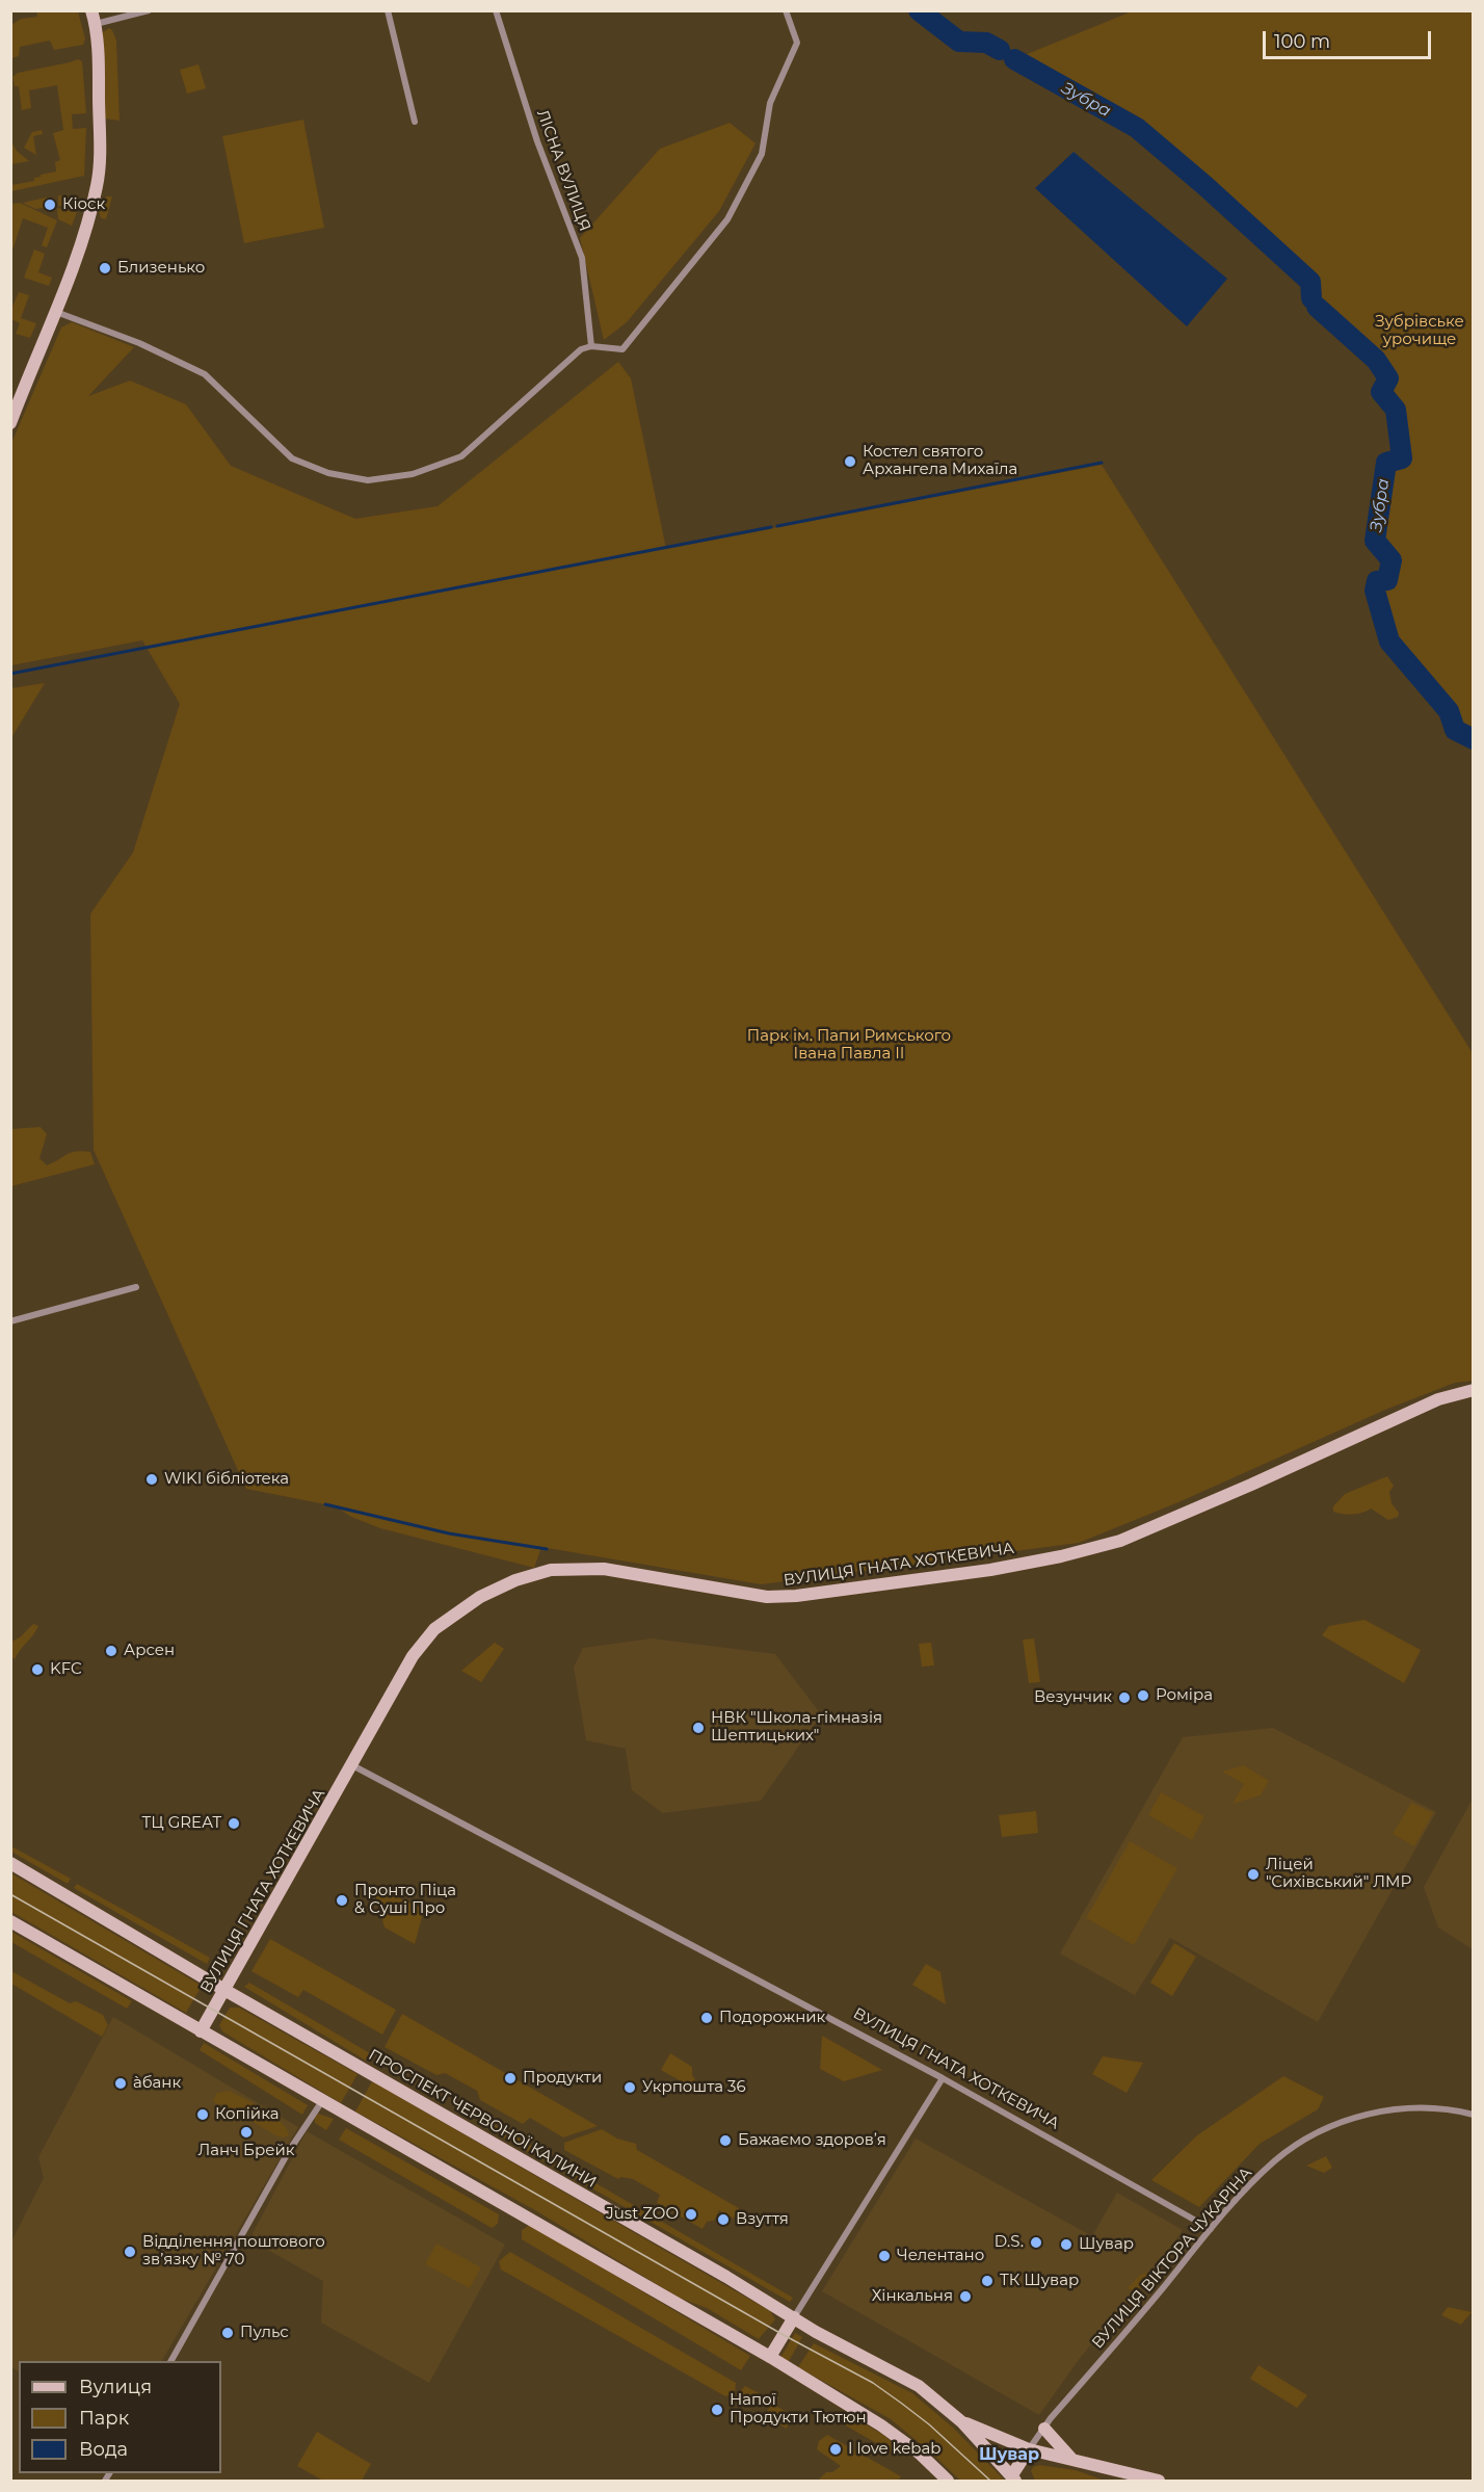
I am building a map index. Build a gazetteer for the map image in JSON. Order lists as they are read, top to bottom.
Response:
{
  "streets": {
    "main road": ["ВУЛИЦЯ ГНАТА ХОТКЕВИЧА", "ПРОСПЕКТ ЧЕРВОНОЇ КАЛИНИ"],
    "street": ["ЛІСНА ВУЛИЦЯ", "ВУЛИЦЯ ВІКТОРА ЧУКАРІНА"]
  },
  "crossings": [
    ["ВУЛИЦЯ ГНАТА ХОТКЕВИЧА", "ПРОСПЕКТ ЧЕРВОНОЇ КАЛИНИ"],
    ["ВУЛИЦЯ ГНАТА ХОТКЕВИЧА", "ВУЛИЦЯ ВІКТОРА ЧУКАРІНА"]
  ],
  "districts": ["Шувар"],
  "water": ["Зубра"],
  "parks": ["Зубрівське урочище", "Парк ім. Папи Римського Івана Павла ІІ"],
  "places": [
    "Кіоск",
    "Близенько",
    "Костел святого Архангела Михаїла",
    "WIKI бібліотека",
    "Арсен",
    "KFC",
    "Роміра",
    "Везунчик",
    "НВК \"Школа-гімназія Шептицьких\"",
    "ТЦ GREAT",
    "Ліцей \"Сихівський\" ЛМР",
    "Пронто Піца & Суші Про",
    "Подорожник",
    "Продукти",
    "а̀банк",
    "Укрпошта 36",
    "Копійка",
    "Ланч Брейк",
    "Бажаємо здоровʼя",
    "Just ZOO",
    "Взуття",
    "D.S.",
    "Шувар",
    "Відділення поштового зв’язку № 70",
    "Челентано",
    "ТК Шувар",
    "Хінкальня",
    "Пульс",
    "Напої Продукти Тютюн",
    "I love kebab"
  ],
  "legend": ["Вулиця", "Парк", "Вода"],
  "scale_bar": "100 m"
}
